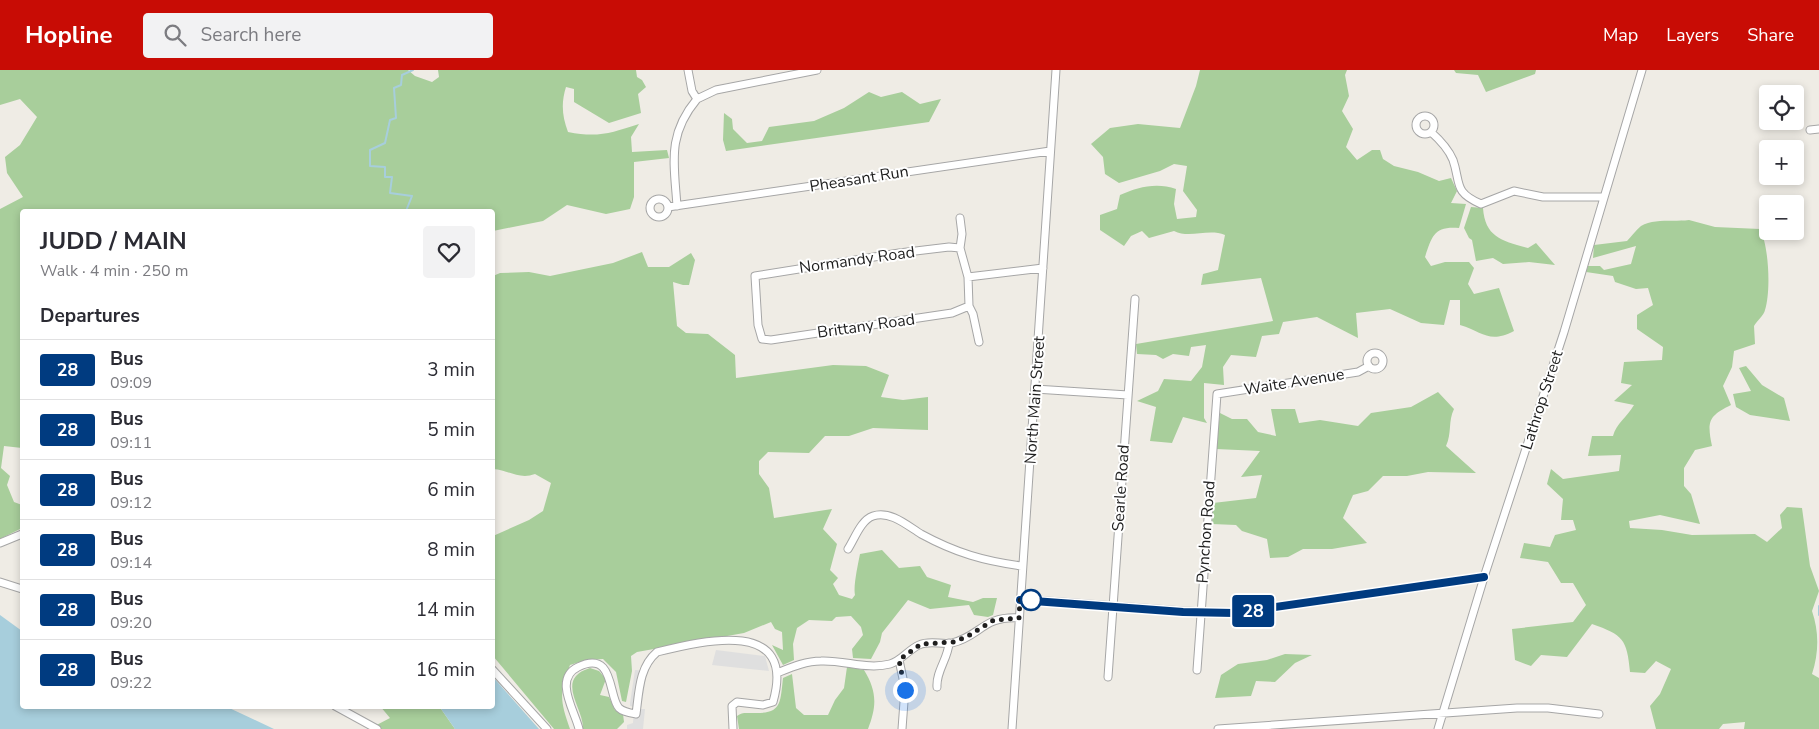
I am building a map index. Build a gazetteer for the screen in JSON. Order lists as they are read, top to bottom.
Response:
{
  "streets": {
    "street": [
      "Pheasant Run",
      "Normandy Road",
      "Brittany Road",
      "Waite Avenue",
      "North Main Street",
      "Lathrop Street",
      "Searle Road",
      "Pynchon Road"
    ]
  },
  "crossings": [
    ["Pheasant Run", "North Main Street"],
    ["Normandy Road", "Brittany Road"],
    ["Waite Avenue", "Pynchon Road"]
  ],
  "lines": ["bus line 28"],
  "page": {
    "header": "Hopline",
    "search": "Search here",
    "nav": ["Map", "Layers", "Share"],
    "on_map": "28",
    "map_buttons": ["+", "−"],
    "heading": [
      ["JUDD / MAIN", "Walk · 4 min · 250 m"],
      "Departures"
    ],
    "list": [
      {
        "mark": "28",
        "name": "Bus",
        "note": "09:09",
        "value": "3 min"
      },
      {
        "mark": "28",
        "name": "Bus",
        "note": "09:11",
        "value": "5 min"
      },
      {
        "mark": "28",
        "name": "Bus",
        "note": "09:12",
        "value": "6 min"
      },
      {
        "mark": "28",
        "name": "Bus",
        "note": "09:14",
        "value": "8 min"
      },
      {
        "mark": "28",
        "name": "Bus",
        "note": "09:20",
        "value": "14 min"
      },
      {
        "mark": "28",
        "name": "Bus",
        "note": "09:22",
        "value": "16 min"
      }
    ]
  }
}
